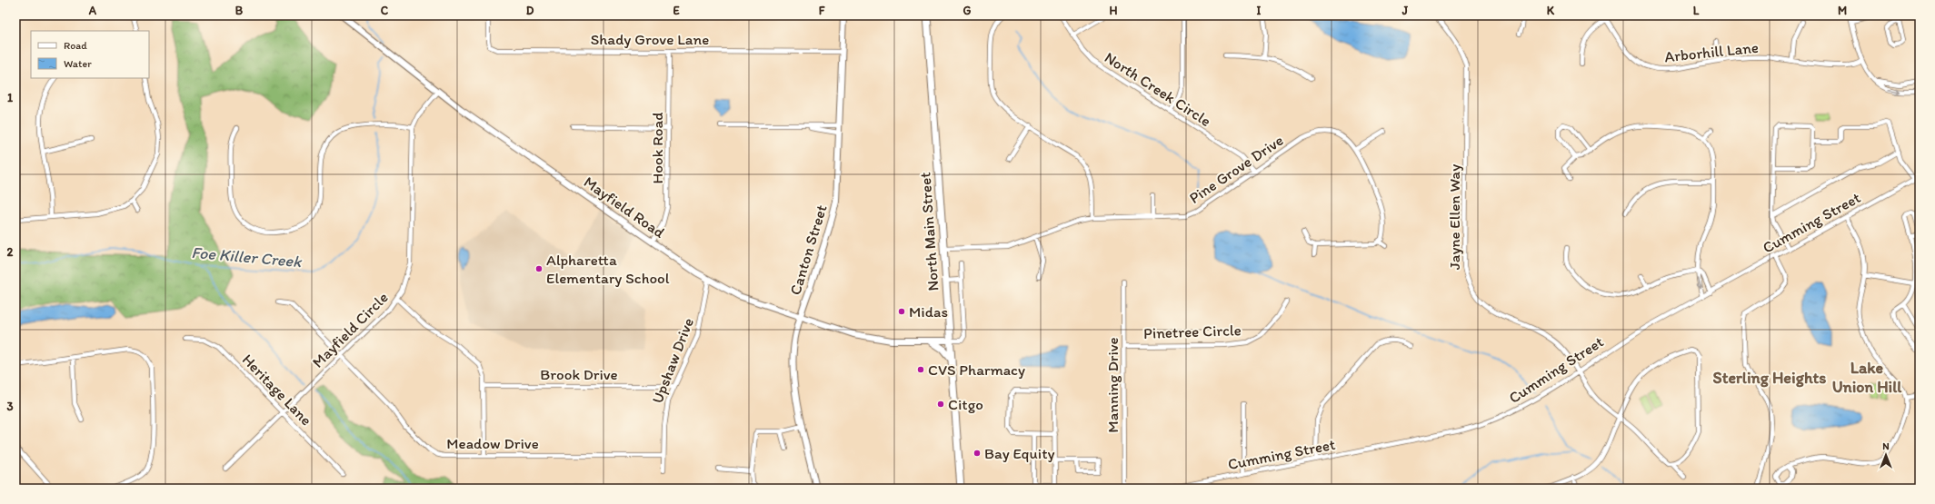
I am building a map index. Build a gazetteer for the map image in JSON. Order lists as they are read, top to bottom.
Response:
{
  "streets": {
    "main road": ["North Main Street"],
    "street": [
      "Shady Grove Lane",
      "Arborhill Lane",
      "North Creek Circle",
      "Hook Road",
      "Pine Grove Drive",
      "Mayfield Road",
      "Jayne Ellen Way",
      "Cumming Street",
      "Canton Street",
      "Mayfield Circle",
      "Pinetree Circle",
      "Upshaw Drive",
      "Brook Drive",
      "Manning Drive",
      "Heritage Lane",
      "Meadow Drive"
    ]
  },
  "crossings": [
    ["Shady Grove Lane", "Hook Road"],
    ["Shady Grove Lane", "Canton Street"],
    ["North Creek Circle", "Pine Grove Drive"],
    ["Hook Road", "Mayfield Road"],
    ["Pine Grove Drive", "North Main Street"],
    ["Mayfield Road", "North Main Street"],
    ["Mayfield Road", "Canton Street"],
    ["Mayfield Road", "Mayfield Circle"],
    ["Mayfield Road", "Upshaw Drive"],
    ["Jayne Ellen Way", "Cumming Street"],
    ["Mayfield Circle", "Heritage Lane"],
    ["Mayfield Circle", "Meadow Drive"],
    ["Pinetree Circle", "Manning Drive"],
    ["Upshaw Drive", "Brook Drive"],
    ["Upshaw Drive", "Meadow Drive"]
  ],
  "districts": ["Lake Union Hill", "Sterling Heights"],
  "water": ["Foe Killer Creek"],
  "places": [
    "Alpharetta Elementary School",
    "Midas",
    "CVS Pharmacy",
    "Citgo",
    "Bay Equity"
  ],
  "legend": ["Road", "Water"],
  "north": "top",
  "grid": {
    "columns": [
      "A",
      "B",
      "C",
      "D",
      "E",
      "F",
      "G",
      "H",
      "I",
      "J",
      "K",
      "L",
      "M"
    ],
    "rows": ["1", "2", "3"]
  }
}
